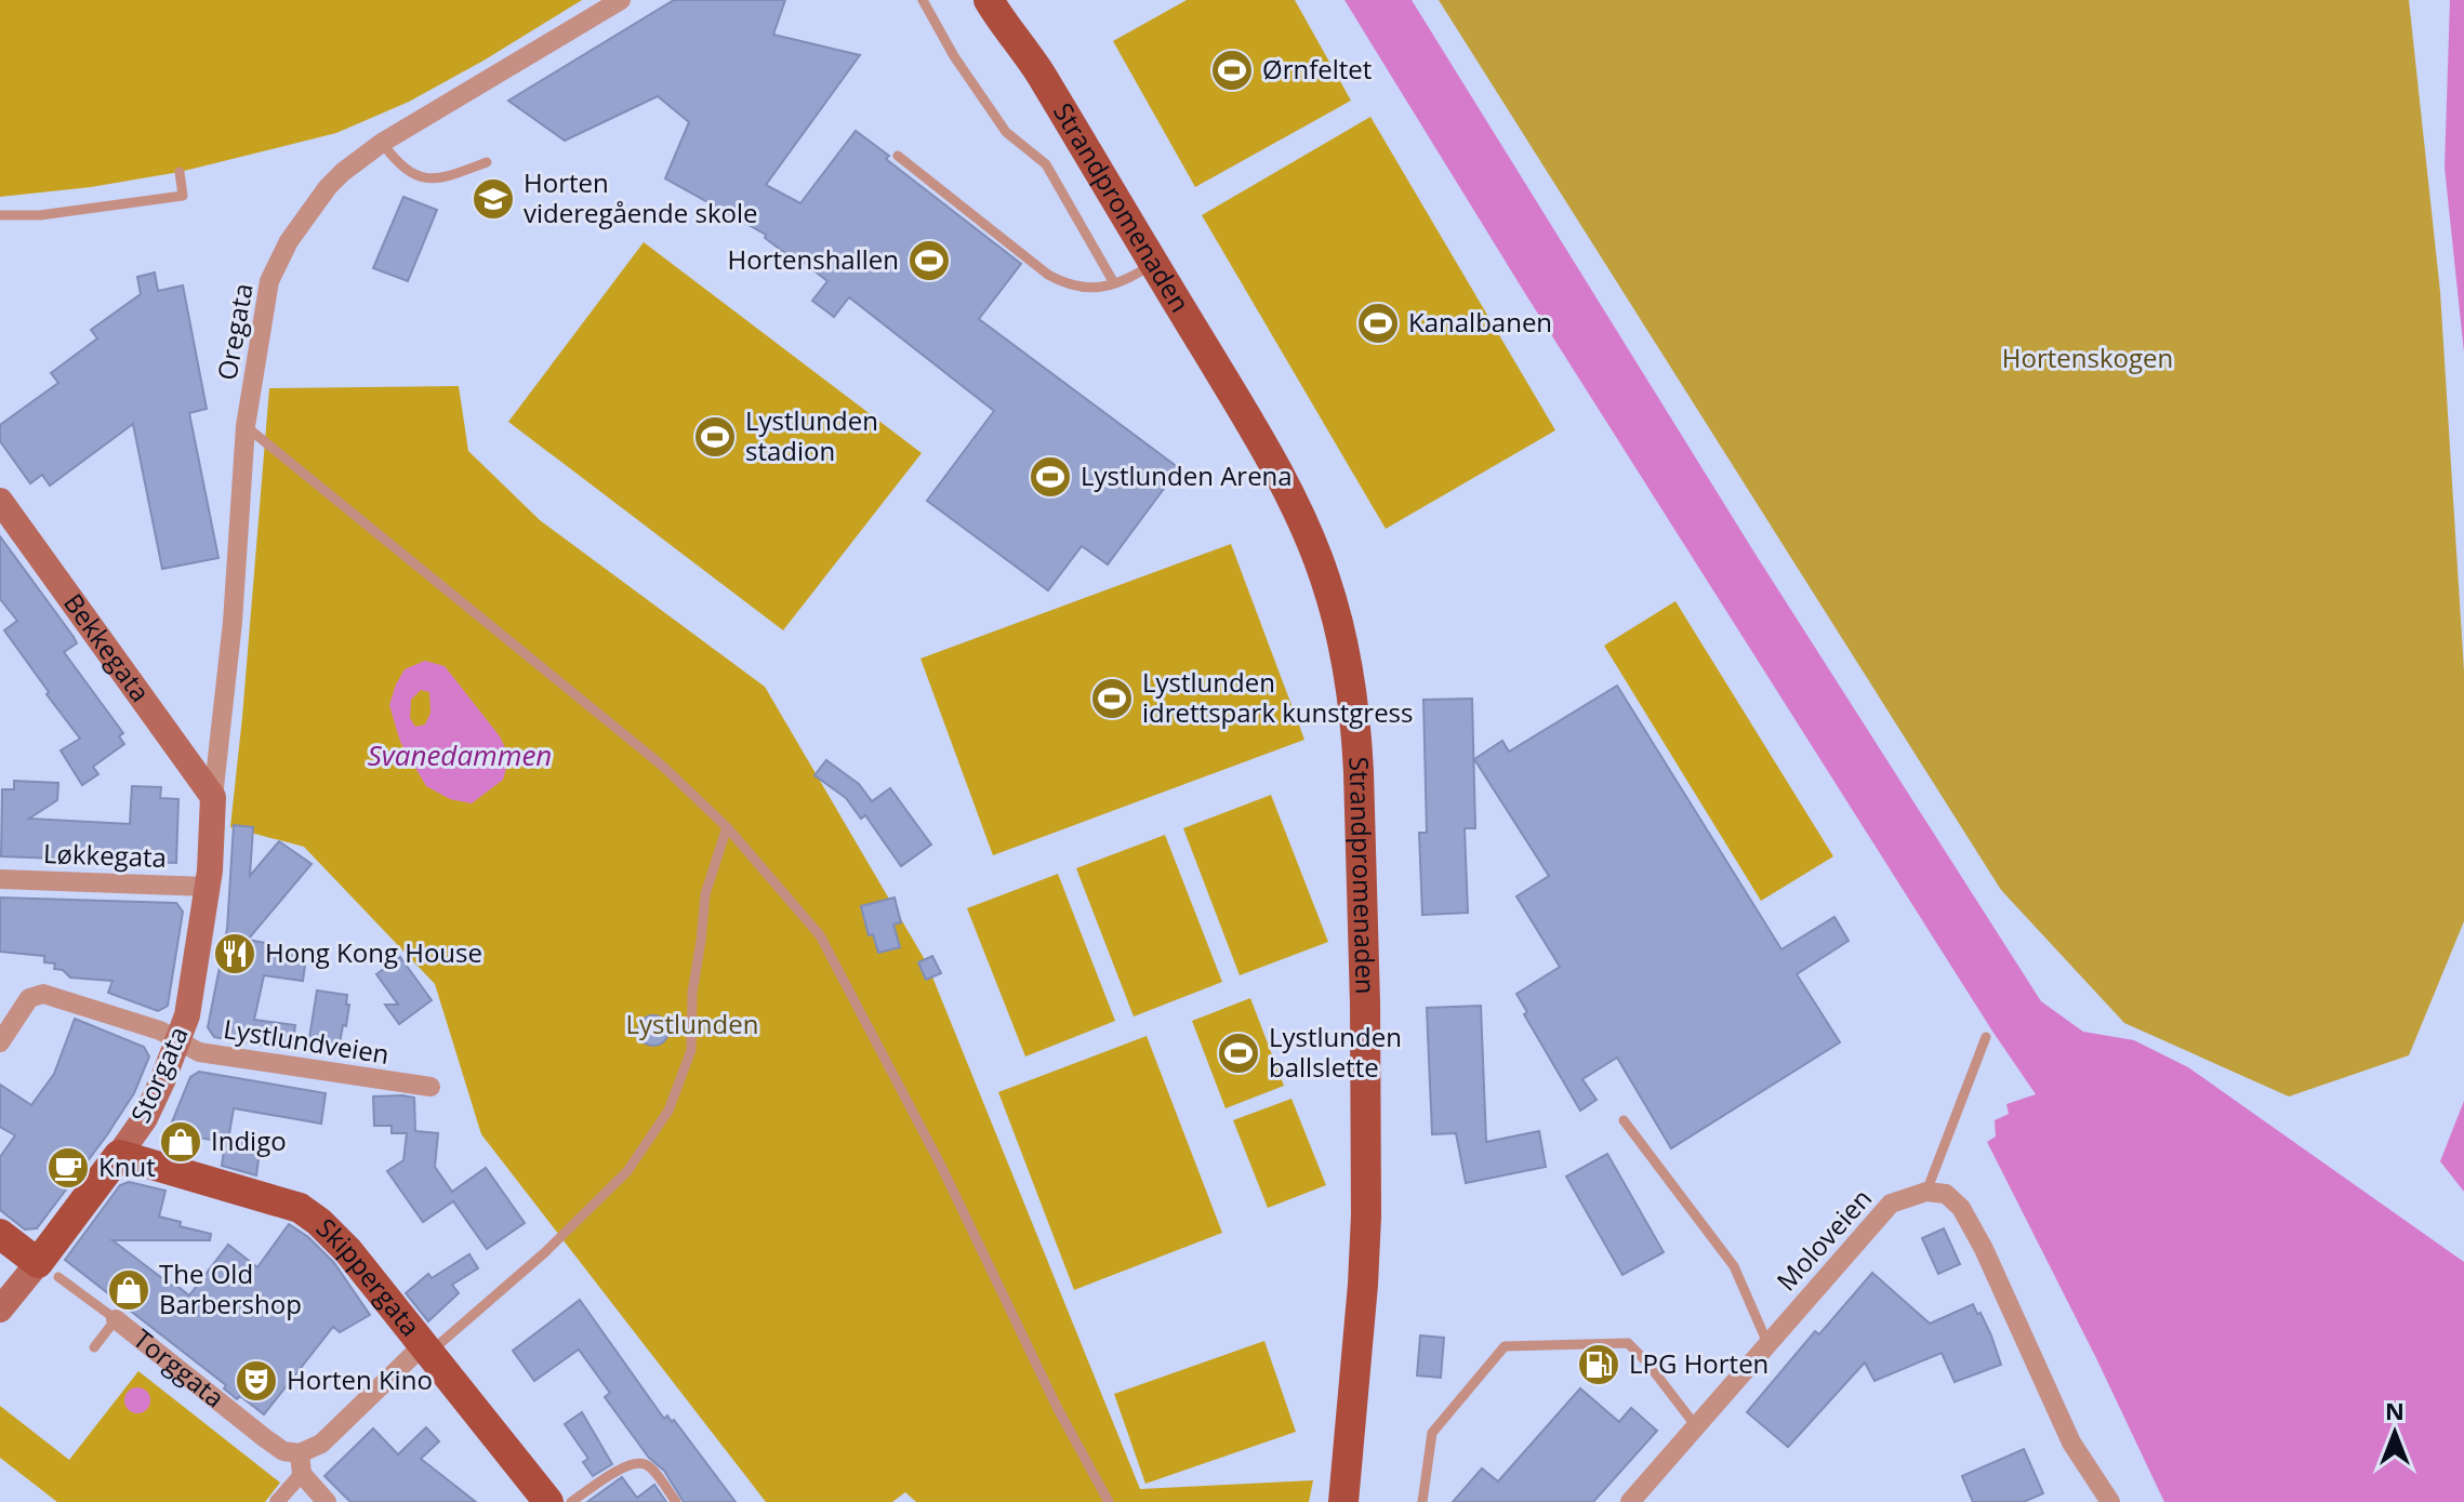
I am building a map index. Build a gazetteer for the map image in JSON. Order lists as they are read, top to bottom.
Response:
{
  "streets": {
    "main road": [
      "Strandpromenaden",
      "Bekkegata",
      "Storgata",
      "Skippergata",
      "Torggata"
    ],
    "street": [
      "Oregata",
      "Løkkegata",
      "Lystlundveien",
      "Moloveien"
    ]
  },
  "crossings": [
    ["Oregata", "Bekkegata"],
    ["Oregata", "Storgata"],
    ["Bekkegata", "Storgata"],
    ["Løkkegata", "Storgata"],
    ["Lystlundveien", "Storgata"],
    ["Storgata", "Skippergata"],
    ["Storgata", "Torggata"]
  ],
  "water": ["Svanedammen"],
  "parks": ["Hortenskogen", "Lystlunden"],
  "places": {
    "sports": [
      "Ørnfeltet",
      "Hortenshallen",
      "Kanalbanen",
      "Lystlunden stadion",
      "Lystlunden Arena",
      "Lystlunden idrettspark kunstgress",
      "Lystlunden ballslette"
    ],
    "school or university": ["Horten videregående skole"],
    "restaurant": ["Hong Kong House"],
    "shop": ["Indigo", "The Old Barbershop"],
    "cafe": ["Knut"],
    "fuel station": ["LPG Horten"],
    "theatre": ["Horten Kino"]
  },
  "north": "top"
}
